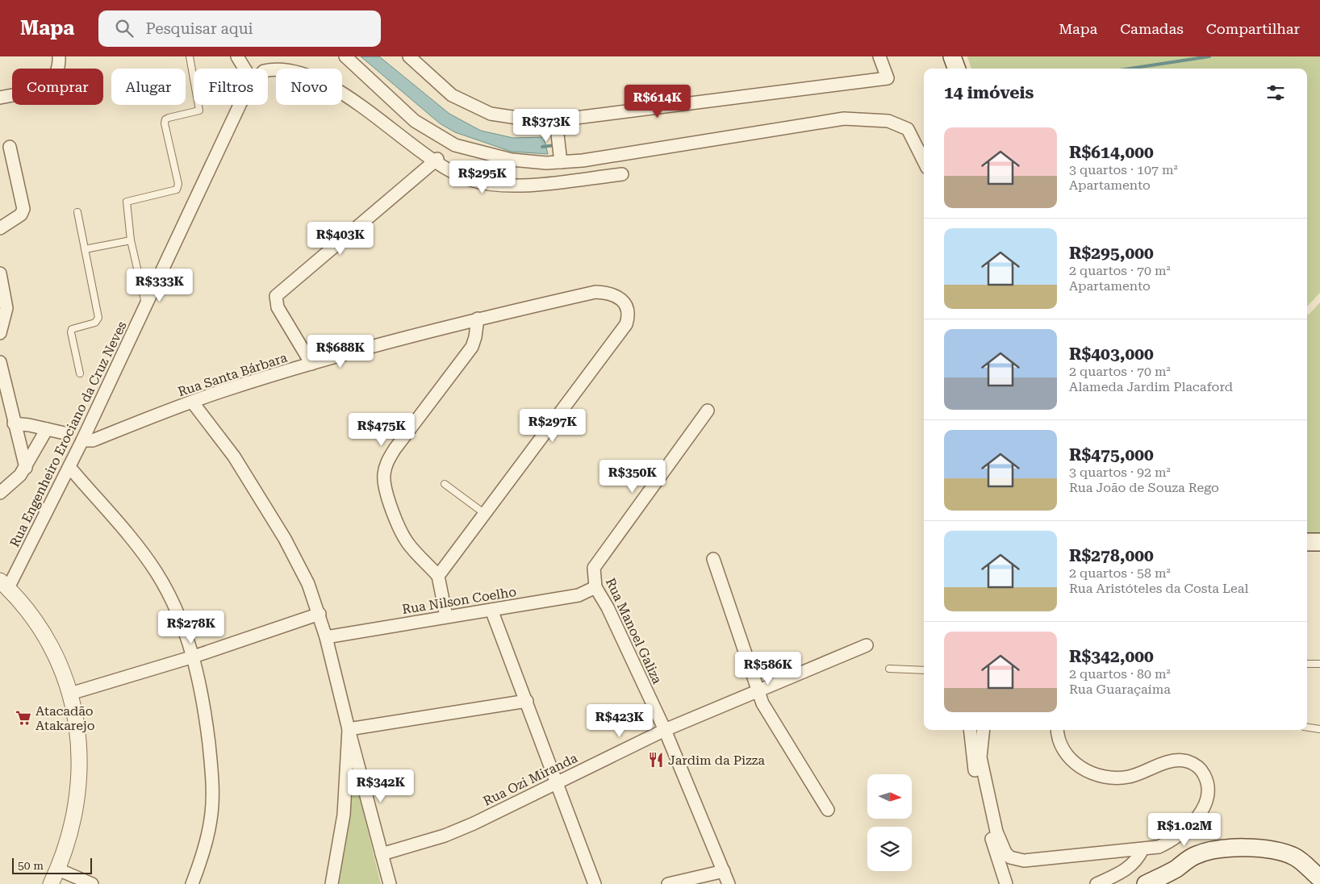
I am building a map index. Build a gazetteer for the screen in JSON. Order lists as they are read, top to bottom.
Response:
{
  "streets": {
    "street": [
      "Rua Santa Bárbara",
      "Rua Engenheiro Erociano da Cruz Neves",
      "Rua Nilson Coelho",
      "Rua Manoel Galiza",
      "Rua Ozi Miranda"
    ]
  },
  "crossings": [
    ["Rua Santa Bárbara", "Rua Engenheiro Erociano da Cruz Neves"],
    ["Rua Nilson Coelho", "Rua Manoel Galiza"],
    ["Rua Manoel Galiza", "Rua Ozi Miranda"]
  ],
  "places": {
    "supermarket": ["Atacadão Atakarejo"],
    "restaurant": ["Jardim da Pizza"]
  },
  "scale_bar": "50 m",
  "north": "right",
  "page": {
    "header": "Mapa",
    "search": "Pesquisar aqui",
    "nav": ["Mapa", "Camadas", "Compartilhar"],
    "chip": [
      "Comprar",
      "Alugar",
      "Filtros",
      "Novo"
    ],
    "heading": "14 imóveis",
    "price": [
      "R$614K",
      "R$373K",
      "R$295K",
      "R$403K",
      "R$333K",
      "R$688K",
      "R$297K",
      "R$475K",
      "R$350K",
      "R$278K",
      "R$586K",
      "R$423K",
      "R$342K",
      "R$1.02M"
    ],
    "list": [
      {
        "name": "R$614,000",
        "note": "3 quartos · 107 m² · Apartamento"
      },
      {
        "name": "R$295,000",
        "note": "2 quartos · 70 m² · Apartamento"
      },
      {
        "name": "R$403,000",
        "note": "2 quartos · 70 m² · Alameda Jardim Placaford"
      },
      {
        "name": "R$475,000",
        "note": "3 quartos · 92 m² · Rua João de Souza Rego"
      },
      {
        "name": "R$278,000",
        "note": "2 quartos · 58 m² · Rua Aristóteles da Costa Leal"
      },
      {
        "name": "R$342,000",
        "note": "2 quartos · 80 m² · Rua Guaraçaíma"
      }
    ],
    "scale": "50 m"
  }
}
